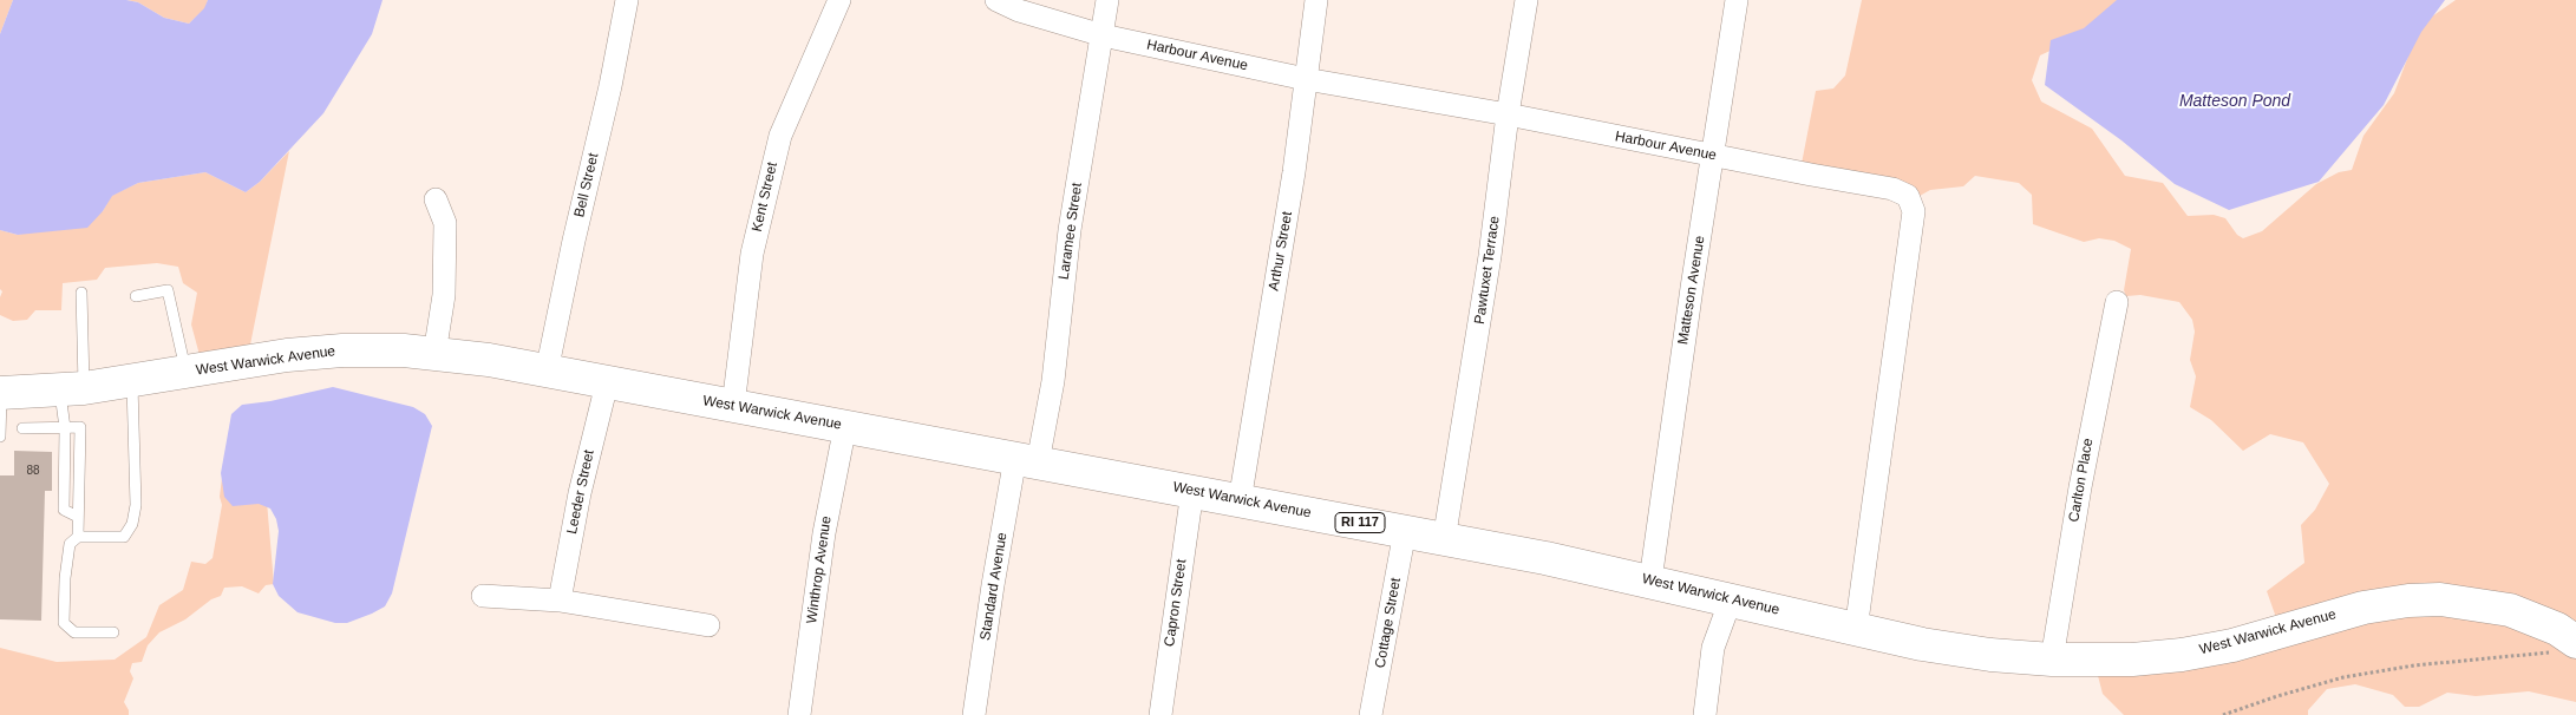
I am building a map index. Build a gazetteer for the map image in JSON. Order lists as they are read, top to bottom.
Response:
{
  "streets": {
    "main road": ["West Warwick Avenue", "RI 117"],
    "street": [
      "Harbour Avenue",
      "Bell Street",
      "Kent Street",
      "Laramee Street",
      "Arthur Street",
      "Pawtuxet Terrace",
      "Matteson Avenue",
      "Carlton Place",
      "Leeder Street",
      "Winthrop Avenue",
      "Standard Avenue",
      "Capron Street",
      "Cottage Street"
    ]
  },
  "crossings": [
    ["Harbour Avenue", "Laramee Street"],
    ["Harbour Avenue", "Arthur Street"],
    ["Harbour Avenue", "Pawtuxet Terrace"],
    ["Harbour Avenue", "Matteson Avenue"],
    ["Harbour Avenue", "West Warwick Avenue"],
    ["Bell Street", "West Warwick Avenue"],
    ["Kent Street", "West Warwick Avenue"],
    ["Laramee Street", "West Warwick Avenue"],
    ["Laramee Street", "Standard Avenue"],
    ["Arthur Street", "West Warwick Avenue"],
    ["Pawtuxet Terrace", "West Warwick Avenue"],
    ["Matteson Avenue", "West Warwick Avenue"],
    ["West Warwick Avenue", "Carlton Place"],
    ["West Warwick Avenue", "Leeder Street"],
    ["West Warwick Avenue", "Winthrop Avenue"],
    ["West Warwick Avenue", "Standard Avenue"],
    ["West Warwick Avenue", "Capron Street"],
    ["West Warwick Avenue", "Cottage Street"]
  ],
  "water": ["Matteson Pond"],
  "house_numbers": ["88"]
}
